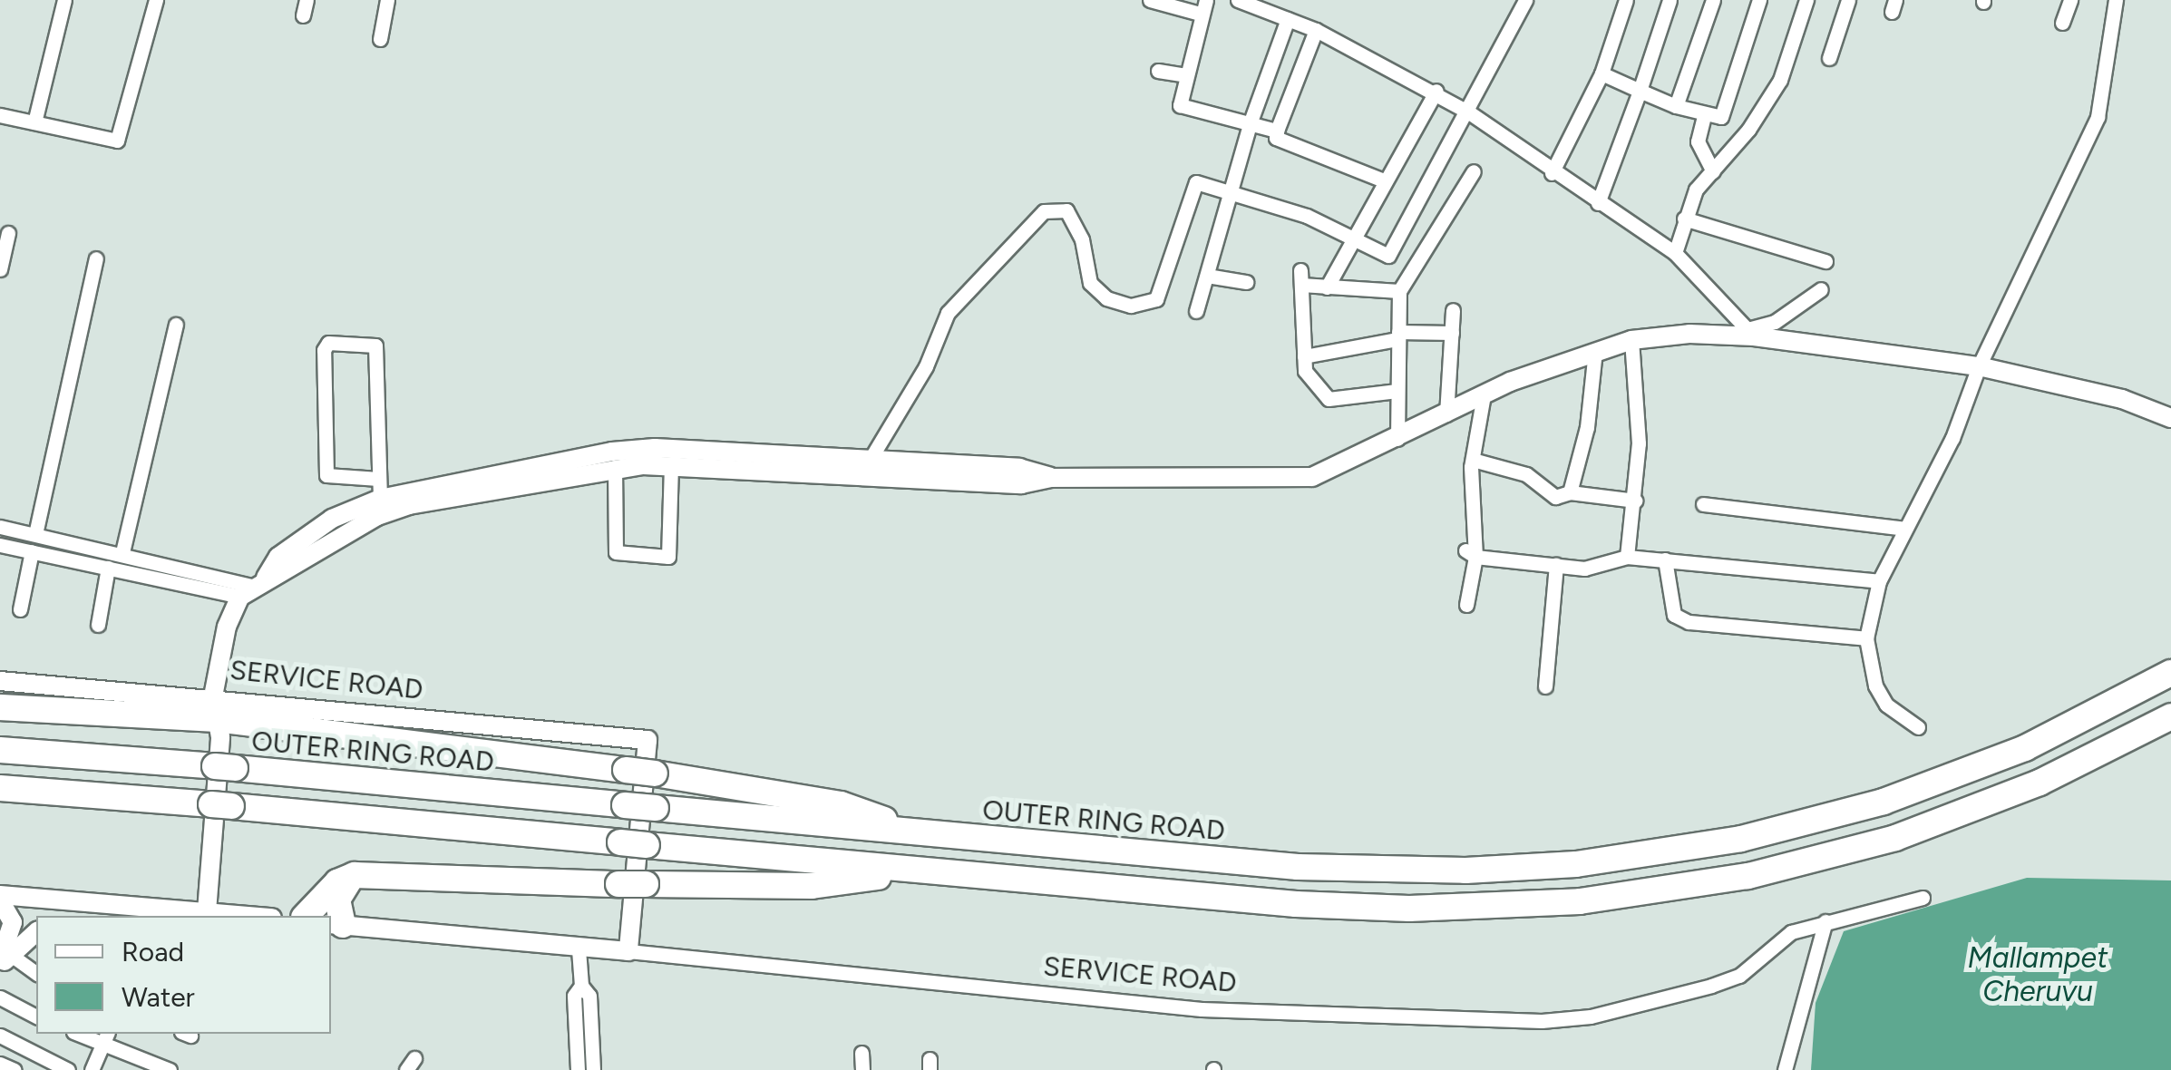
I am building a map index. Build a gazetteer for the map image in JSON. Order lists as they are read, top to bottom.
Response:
{
  "streets": {
    "highway": ["OUTER RING ROAD"],
    "main road": ["SERVICE ROAD"]
  },
  "water": ["Mallampet Cheruvu"],
  "legend": ["Road", "Water"]
}
